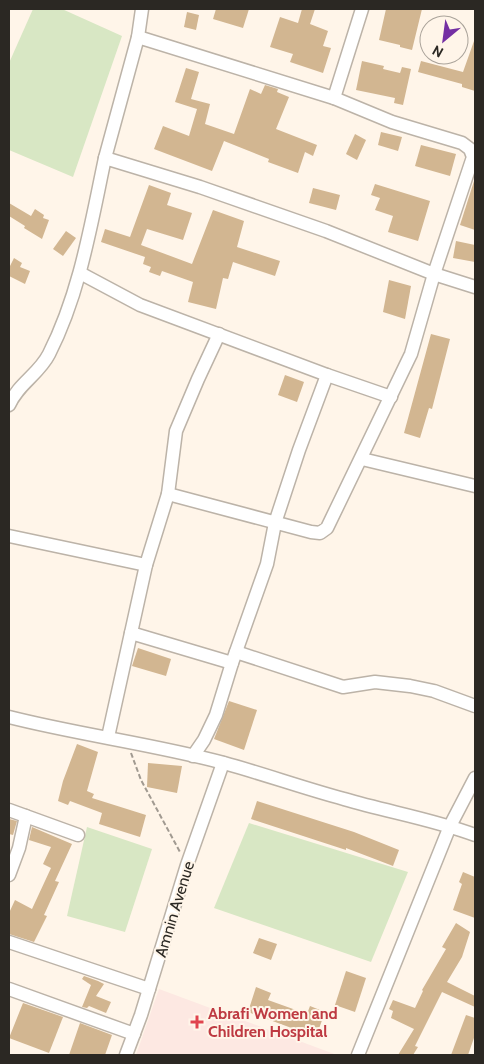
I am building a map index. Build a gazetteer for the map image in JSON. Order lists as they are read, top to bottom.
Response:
{
  "streets": {
    "street": ["Amnin Avenue"]
  },
  "places": {
    "health": ["Abrafi Women and Children Hospital"]
  },
  "north": "bottom left"
}
